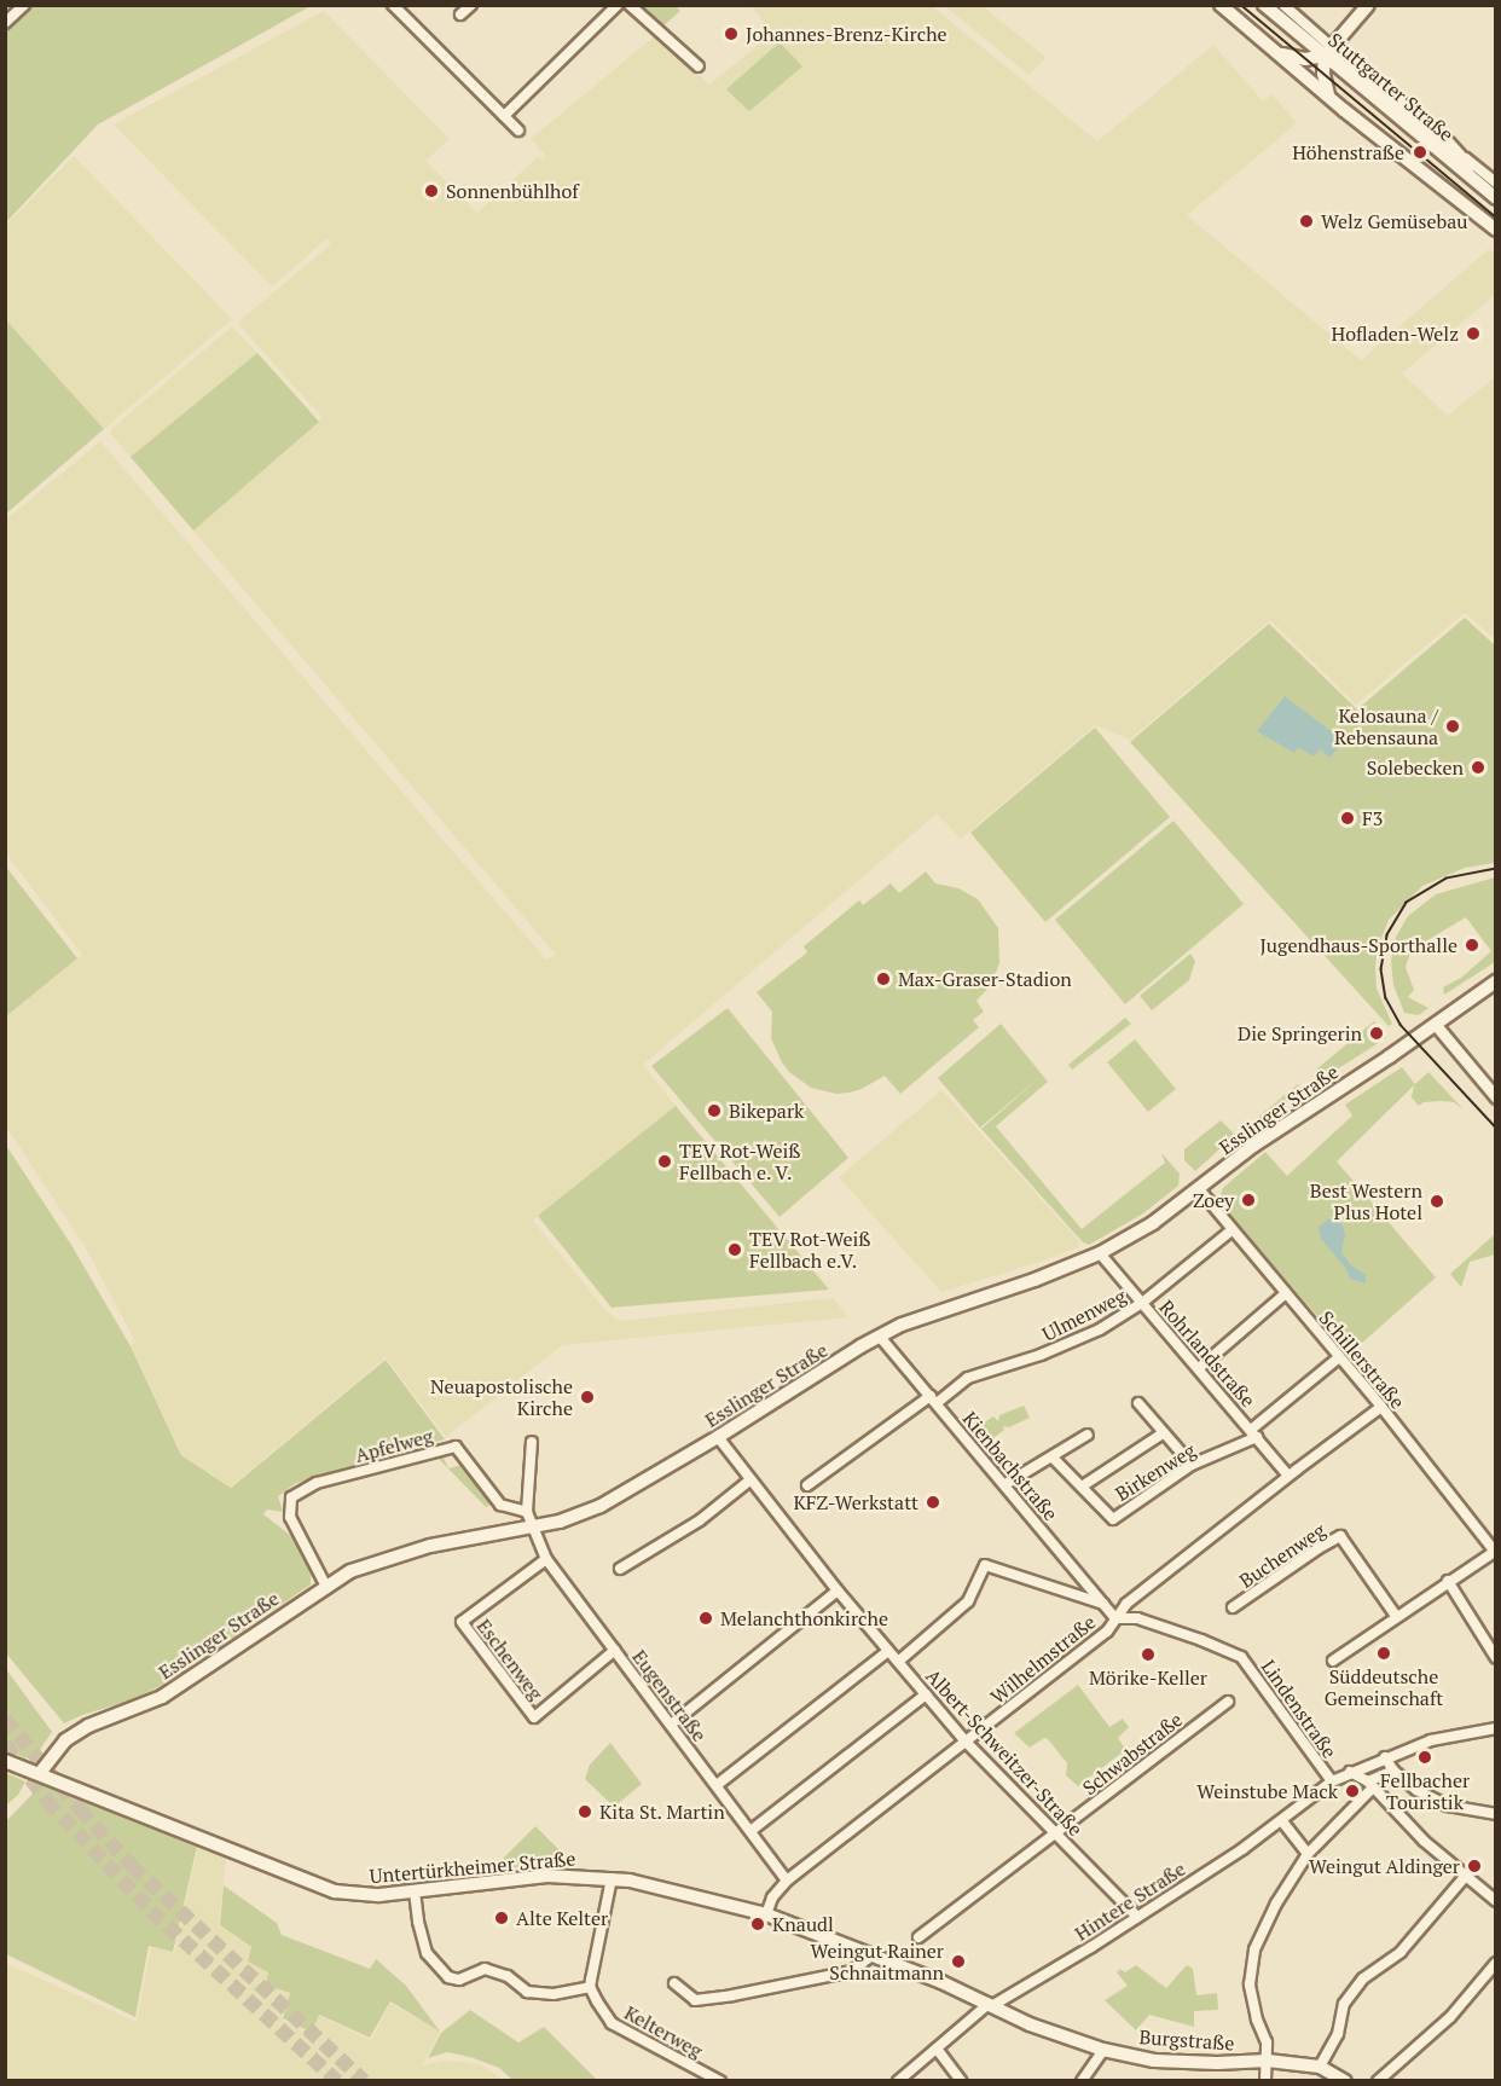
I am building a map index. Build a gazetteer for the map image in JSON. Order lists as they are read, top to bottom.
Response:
{
  "streets": {
    "main road": [
      "Stuttgarter Straße",
      "Esslinger Straße",
      "Untertürkheimer Straße",
      "Burgstraße"
    ],
    "street": [
      "Ulmenweg",
      "Rohrlandstraße",
      "Schillerstraße",
      "Apfelweg",
      "Kienbachstraße",
      "Birkenweg",
      "Buchenweg",
      "Eschenweg",
      "Wilhelmstraße",
      "Eugenstraße",
      "Lindenstraße",
      "Albert-Schweitzer-Straße",
      "Schwabstraße",
      "Hintere Straße",
      "Kelterweg"
    ]
  },
  "crossings": [
    ["Esslinger Straße", "Rohrlandstraße"],
    ["Esslinger Straße", "Schillerstraße"],
    ["Esslinger Straße", "Apfelweg"],
    ["Esslinger Straße", "Kienbachstraße"],
    ["Esslinger Straße", "Eugenstraße"],
    ["Esslinger Straße", "Albert-Schweitzer-Straße"],
    ["Esslinger Straße", "Untertürkheimer Straße"],
    ["Ulmenweg", "Rohrlandstraße"],
    ["Ulmenweg", "Schillerstraße"],
    ["Ulmenweg", "Kienbachstraße"],
    ["Rohrlandstraße", "Birkenweg"],
    ["Rohrlandstraße", "Wilhelmstraße"],
    ["Schillerstraße", "Birkenweg"],
    ["Schillerstraße", "Wilhelmstraße"],
    ["Kienbachstraße", "Wilhelmstraße"],
    ["Kienbachstraße", "Lindenstraße"],
    ["Eschenweg", "Eugenstraße"],
    ["Wilhelmstraße", "Eugenstraße"],
    ["Wilhelmstraße", "Lindenstraße"],
    ["Wilhelmstraße", "Albert-Schweitzer-Straße"],
    ["Wilhelmstraße", "Untertürkheimer Straße"],
    ["Lindenstraße", "Hintere Straße"],
    ["Albert-Schweitzer-Straße", "Schwabstraße"],
    ["Albert-Schweitzer-Straße", "Hintere Straße"],
    ["Untertürkheimer Straße", "Hintere Straße"],
    ["Untertürkheimer Straße", "Burgstraße"],
    ["Hintere Straße", "Burgstraße"]
  ],
  "places": [
    "Johannes-Brenz-Kirche",
    "Höhenstraße",
    "Sonnenbühlhof",
    "Welz Gemüsebau",
    "Hofladen-Welz",
    "Kelosauna / Rebensauna",
    "Solebecken",
    "F3",
    "Jugendhaus-Sporthalle",
    "Max-Graser-Stadion",
    "Die Springerin",
    "Bikepark",
    "TEV Rot-Weiß Fellbach e. V.",
    "Zoey",
    "Best Western Plus Hotel",
    "TEV Rot-Weiß Fellbach e.V.",
    "Neuapostolische Kirche",
    "KFZ-Werkstatt",
    "Melanchthonkirche",
    "Süddeutsche Gemeinschaft",
    "Mörike-Keller",
    "Fellbacher Touristik",
    "Weinstube Mack",
    "Kita St. Martin",
    "Weingut Aldinger",
    "Alte Kelter",
    "Knaudl",
    "Weingut Rainer Schnaitmann"
  ]
}
